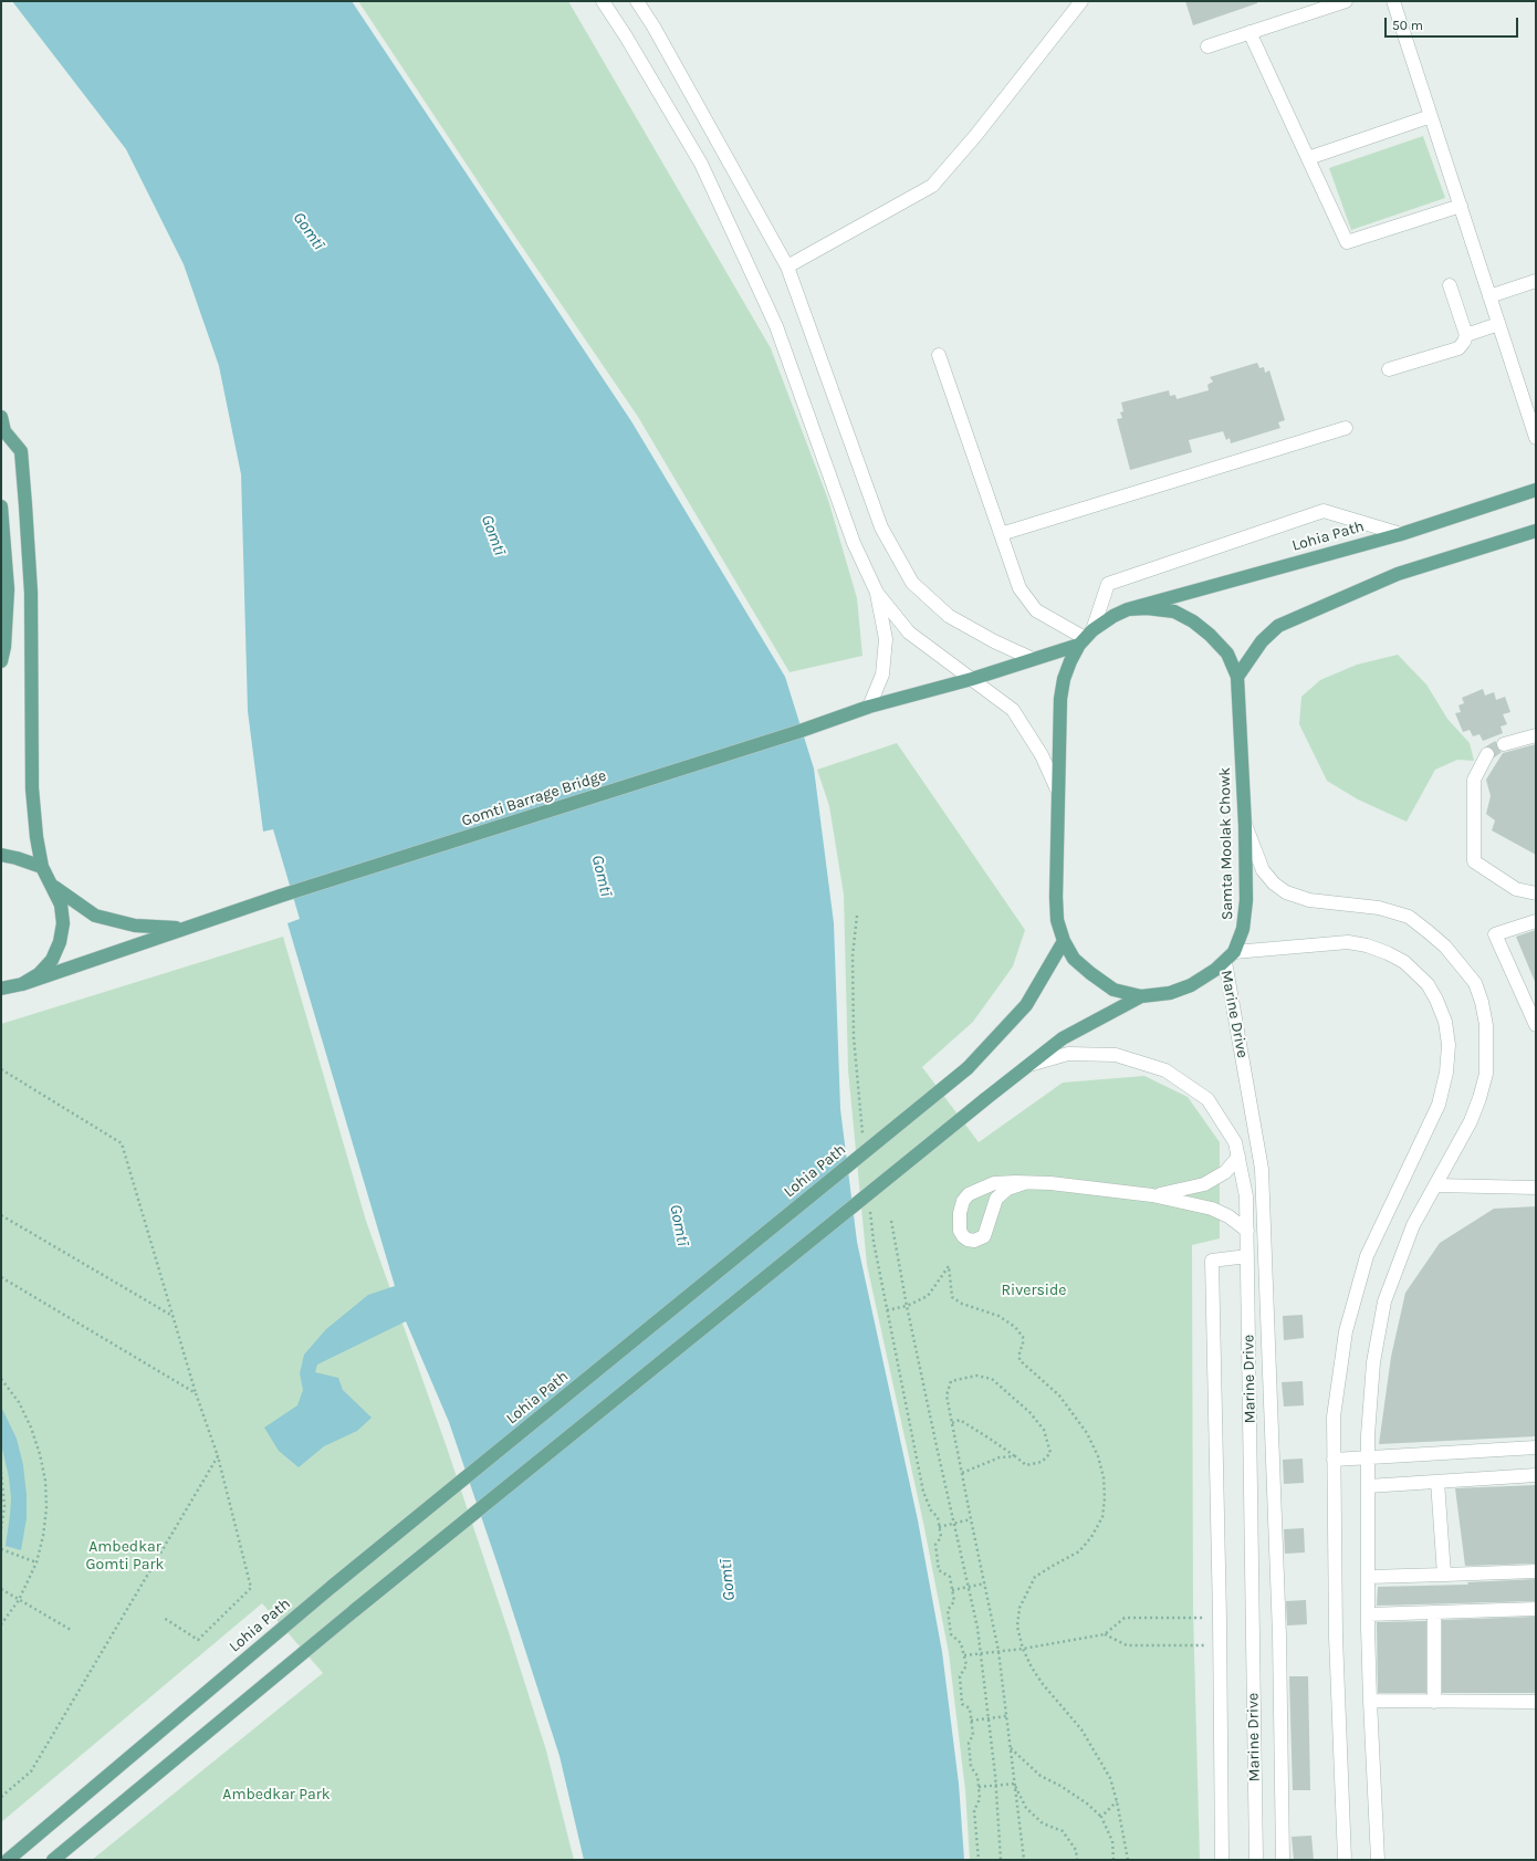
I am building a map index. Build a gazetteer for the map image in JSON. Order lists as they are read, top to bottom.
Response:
{
  "streets": {
    "main road": ["Lohia Path", "Gomti Barrage Bridge", "Samta Moolak Chowk"],
    "street": ["Marine Drive"]
  },
  "crossings": [
    ["Lohia Path", "Samta Moolak Chowk"],
    ["Gomti Barrage Bridge", "Samta Moolak Chowk"],
    ["Samta Moolak Chowk", "Marine Drive"]
  ],
  "water": ["Gomtī"],
  "parks": ["Riverside", "Ambedkar Gomti Park", "Ambedkar Park"],
  "scale_bar": "50 m"
}
